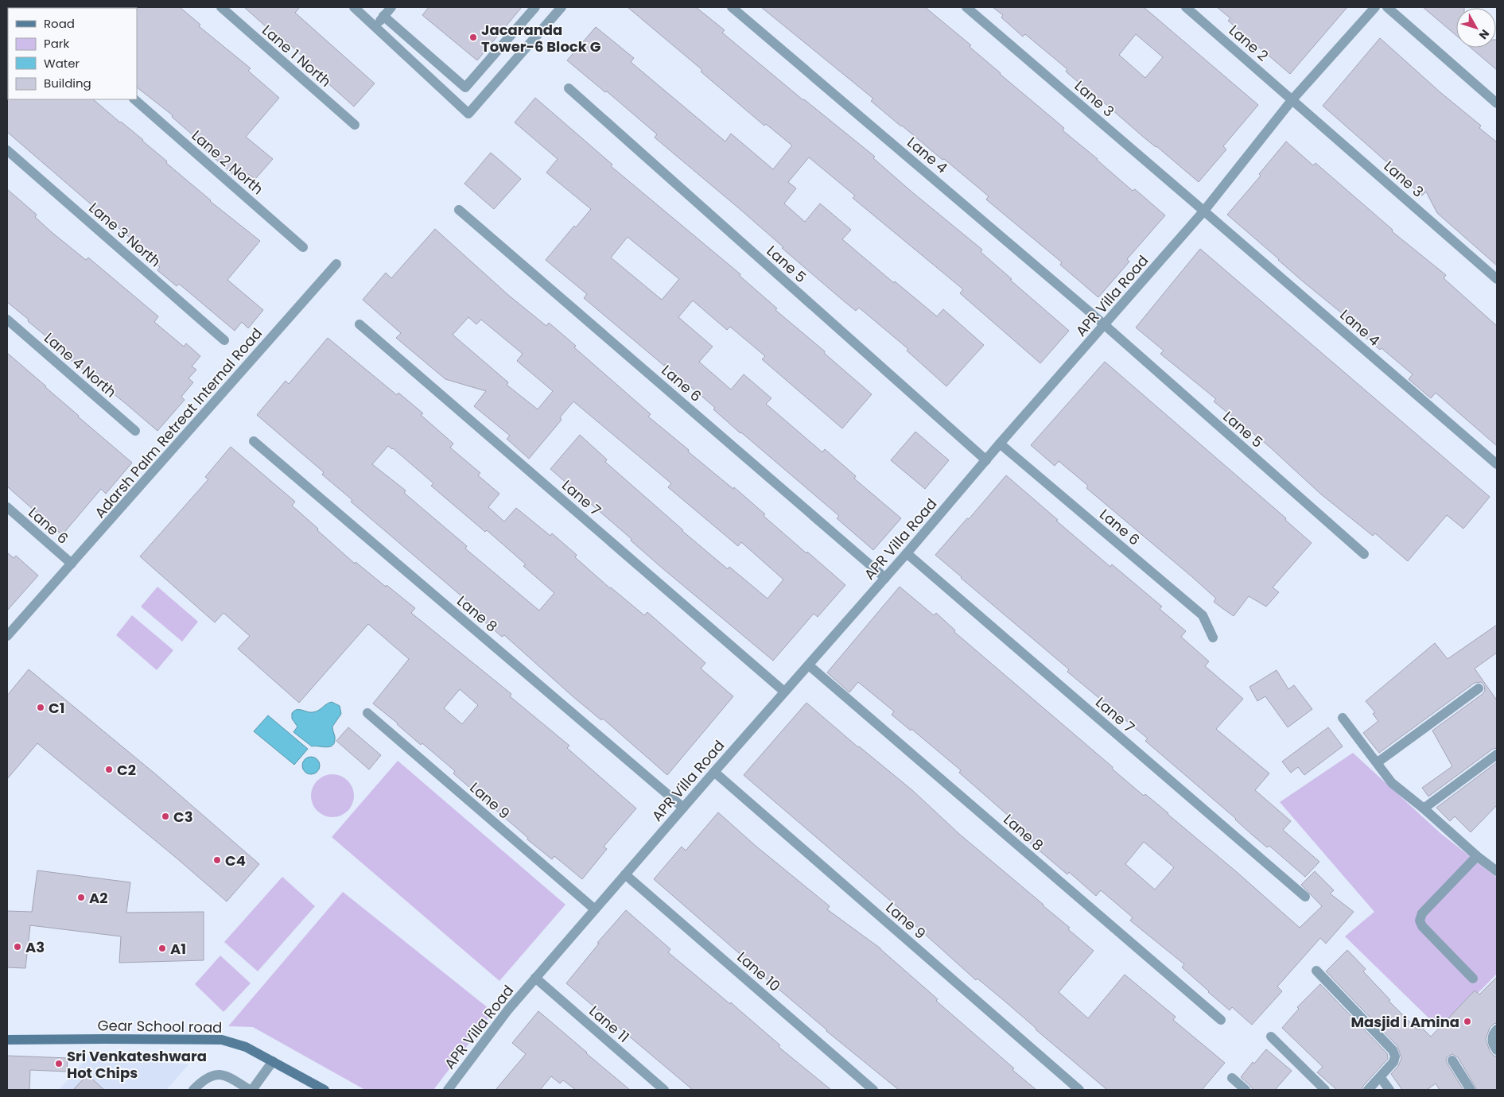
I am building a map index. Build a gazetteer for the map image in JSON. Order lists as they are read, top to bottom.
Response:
{
  "streets": {
    "main road": ["Gear School road"],
    "street": [
      "Lane 2",
      "Lane 1 North",
      "Lane 3",
      "Lane 4",
      "Lane 2 North",
      "Lane 3 North",
      "Lane 5",
      "APR Villa Road",
      "Lane 4 North",
      "Lane 6",
      "Adarsh Palm Retreat Internal Road",
      "Lane 7",
      "Lane 8",
      "Lane 9",
      "Lane 10",
      "Lane 11"
    ]
  },
  "crossings": [
    ["Lane 2", "Lane 3"],
    ["Lane 2", "APR Villa Road"],
    ["Lane 3", "Lane 4"],
    ["Lane 3", "APR Villa Road"],
    ["Lane 4", "Lane 5"],
    ["Lane 4", "APR Villa Road"],
    ["Lane 5", "APR Villa Road"],
    ["APR Villa Road", "Lane 6"],
    ["APR Villa Road", "Lane 7"],
    ["APR Villa Road", "Lane 8"],
    ["APR Villa Road", "Lane 9"],
    ["APR Villa Road", "Lane 10"],
    ["APR Villa Road", "Lane 11"],
    ["Lane 6", "Adarsh Palm Retreat Internal Road"]
  ],
  "places": [
    "Jacaranda Tower-6 Block G",
    "C1",
    "C2",
    "C3",
    "C4",
    "A2",
    "A3",
    "A1",
    "Masjid i Amina",
    "Sri Venkateshwara Hot Chips"
  ],
  "legend": [
    "Road",
    "Park",
    "Water",
    "Building"
  ],
  "north": "bottom right"
}
